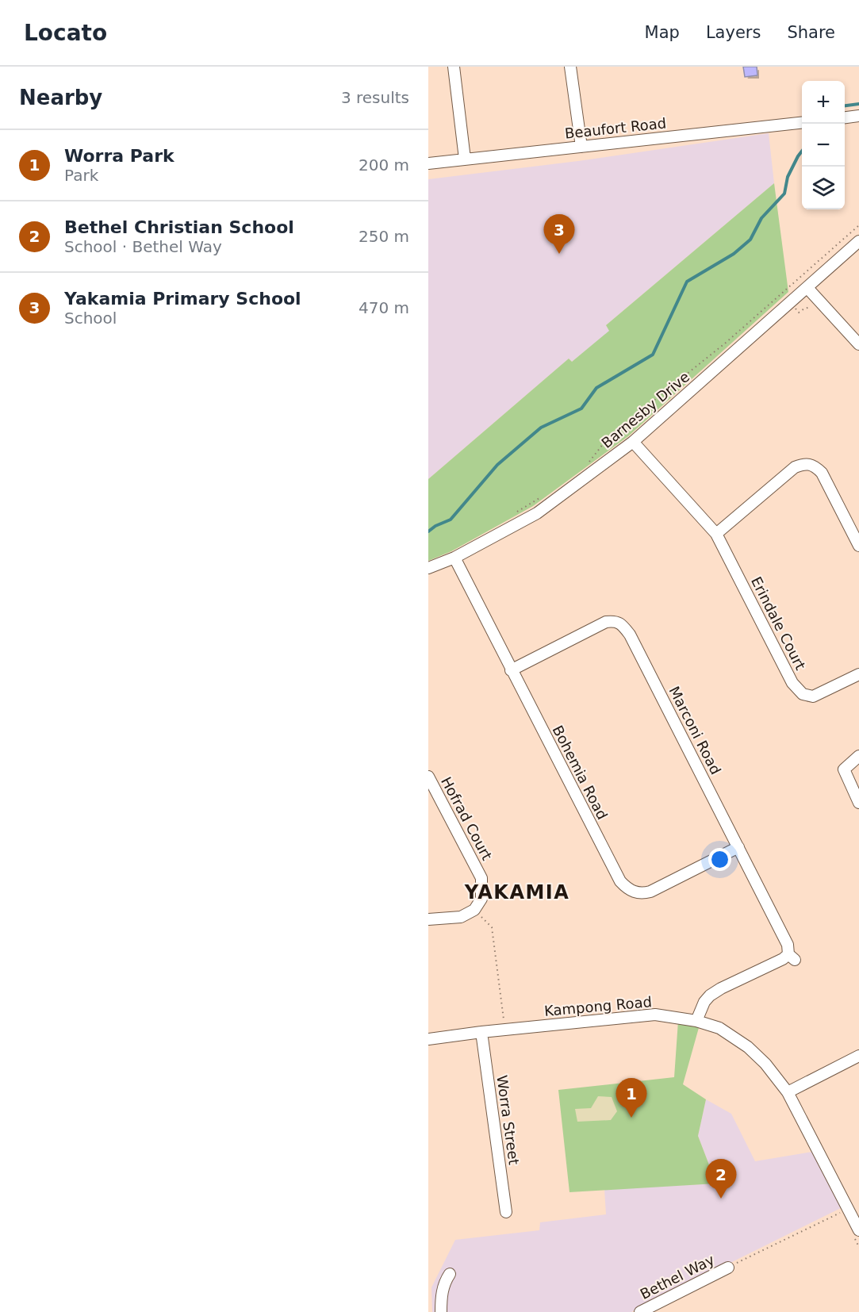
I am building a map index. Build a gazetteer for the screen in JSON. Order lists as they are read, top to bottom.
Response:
{
  "streets": {
    "street": [
      "Beaufort Road",
      "Barnesby Drive",
      "Erindale Court",
      "Marconi Road",
      "Bohemia Road",
      "Hofrad Court",
      "Kampong Road",
      "Worra Street",
      "Bethel Way"
    ]
  },
  "crossings": [
    ["Barnesby Drive", "Erindale Court"],
    ["Barnesby Drive", "Bohemia Road"],
    ["Marconi Road", "Bohemia Road"],
    ["Marconi Road", "Kampong Road"],
    ["Kampong Road", "Worra Street"]
  ],
  "districts": ["YAKAMIA"],
  "page": {
    "header": "Locato",
    "nav": ["Map", "Layers", "Share"],
    "heading": ["Nearby", "3 results"],
    "map_buttons": ["+", "−"],
    "list": [
      {
        "mark": "1",
        "name": "Worra Park",
        "note": "Park",
        "value": "200 m"
      },
      {
        "mark": "2",
        "name": "Bethel Christian School",
        "note": "School · Bethel Way",
        "value": "250 m"
      },
      {
        "mark": "3",
        "name": "Yakamia Primary School",
        "note": "School",
        "value": "470 m"
      }
    ],
    "pins": ["3", "1", "2"]
  }
}
